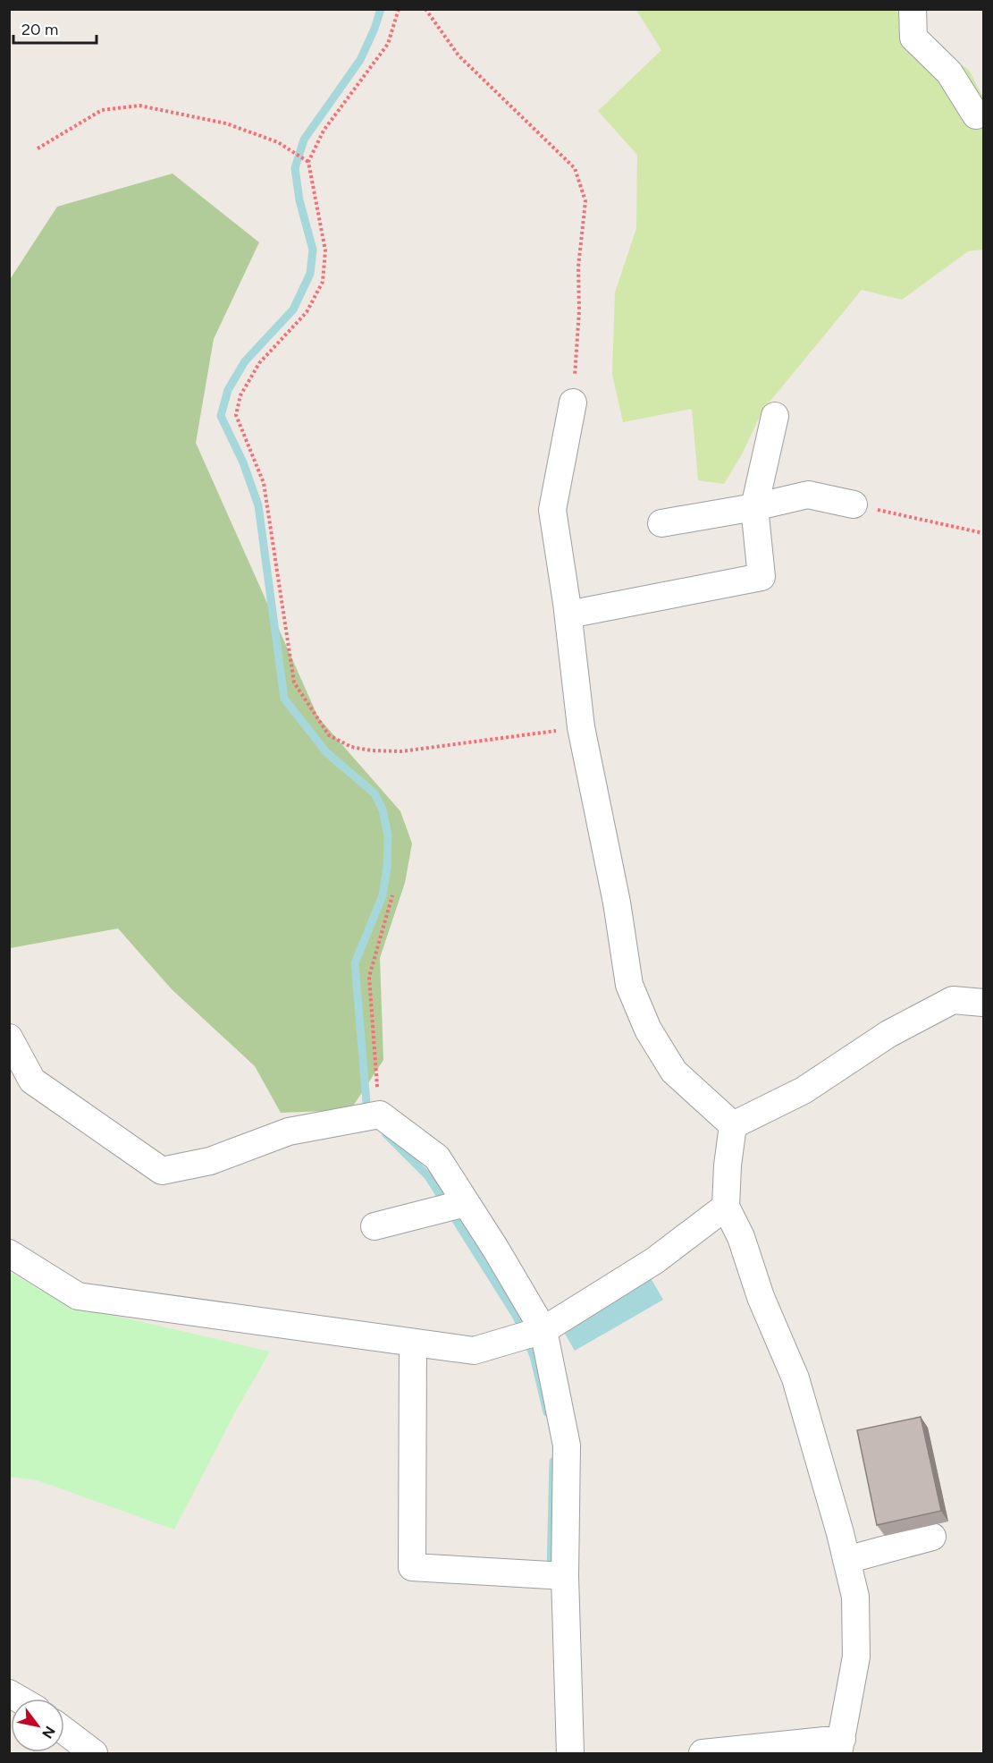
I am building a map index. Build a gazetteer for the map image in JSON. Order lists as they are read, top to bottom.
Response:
{
  "scale_bar": "20 m",
  "north": "bottom right"
}
